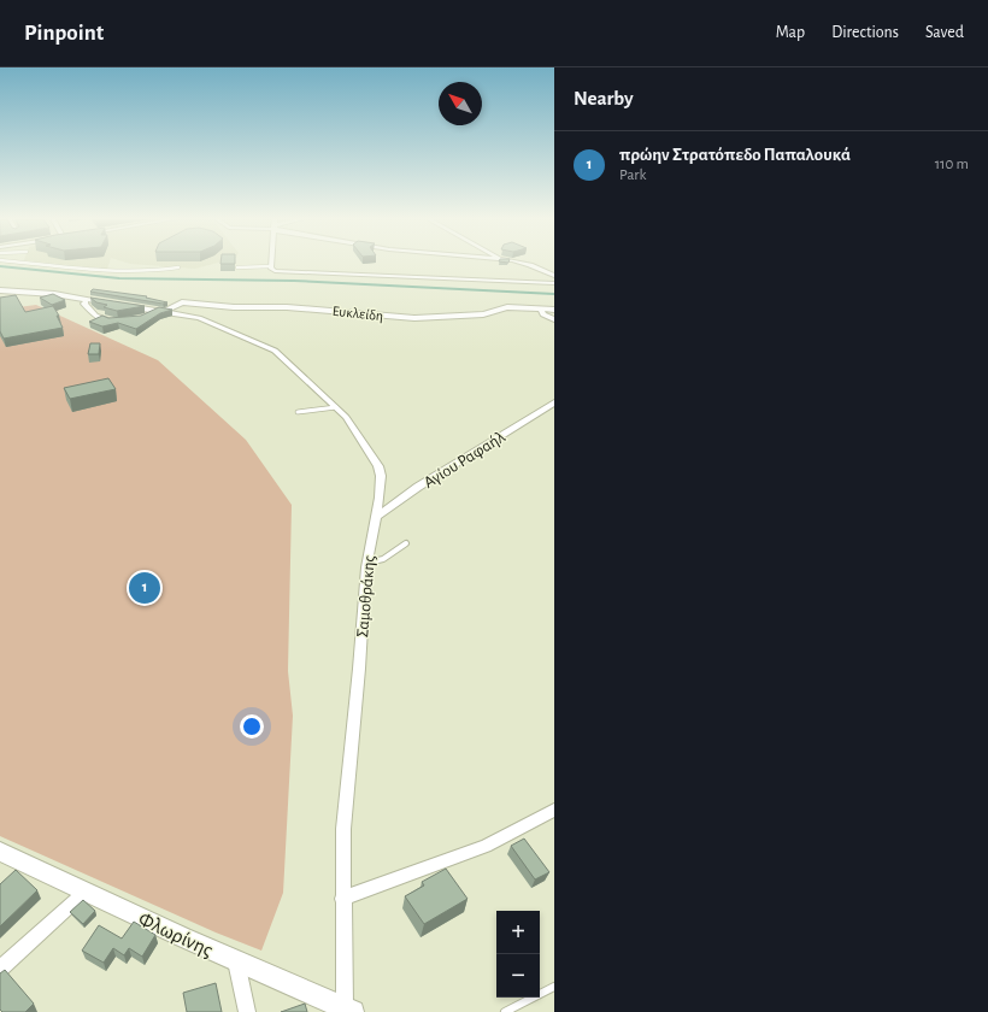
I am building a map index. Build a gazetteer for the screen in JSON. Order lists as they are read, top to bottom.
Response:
{
  "streets": {
    "main road": ["Φλωρίνης"],
    "street": ["Ευκλείδη", "Αγίου Ραφαήλ", "Σαμοθράκης"]
  },
  "crossings": [
    ["Ευκλείδη", "Σαμοθράκης"],
    ["Αγίου Ραφαήλ", "Σαμοθράκης"],
    ["Σαμοθράκης", "Φλωρίνης"]
  ],
  "north": "top left",
  "page": {
    "header": "Pinpoint",
    "nav": ["Map", "Directions", "Saved"],
    "heading": "Nearby",
    "list": [
      {
        "mark": "1",
        "name": "πρώην Στρατόπεδο Παπαλουκά",
        "note": "Park",
        "value": "110 m"
      }
    ],
    "pins": "1",
    "map_buttons": ["+", "−"]
  }
}
